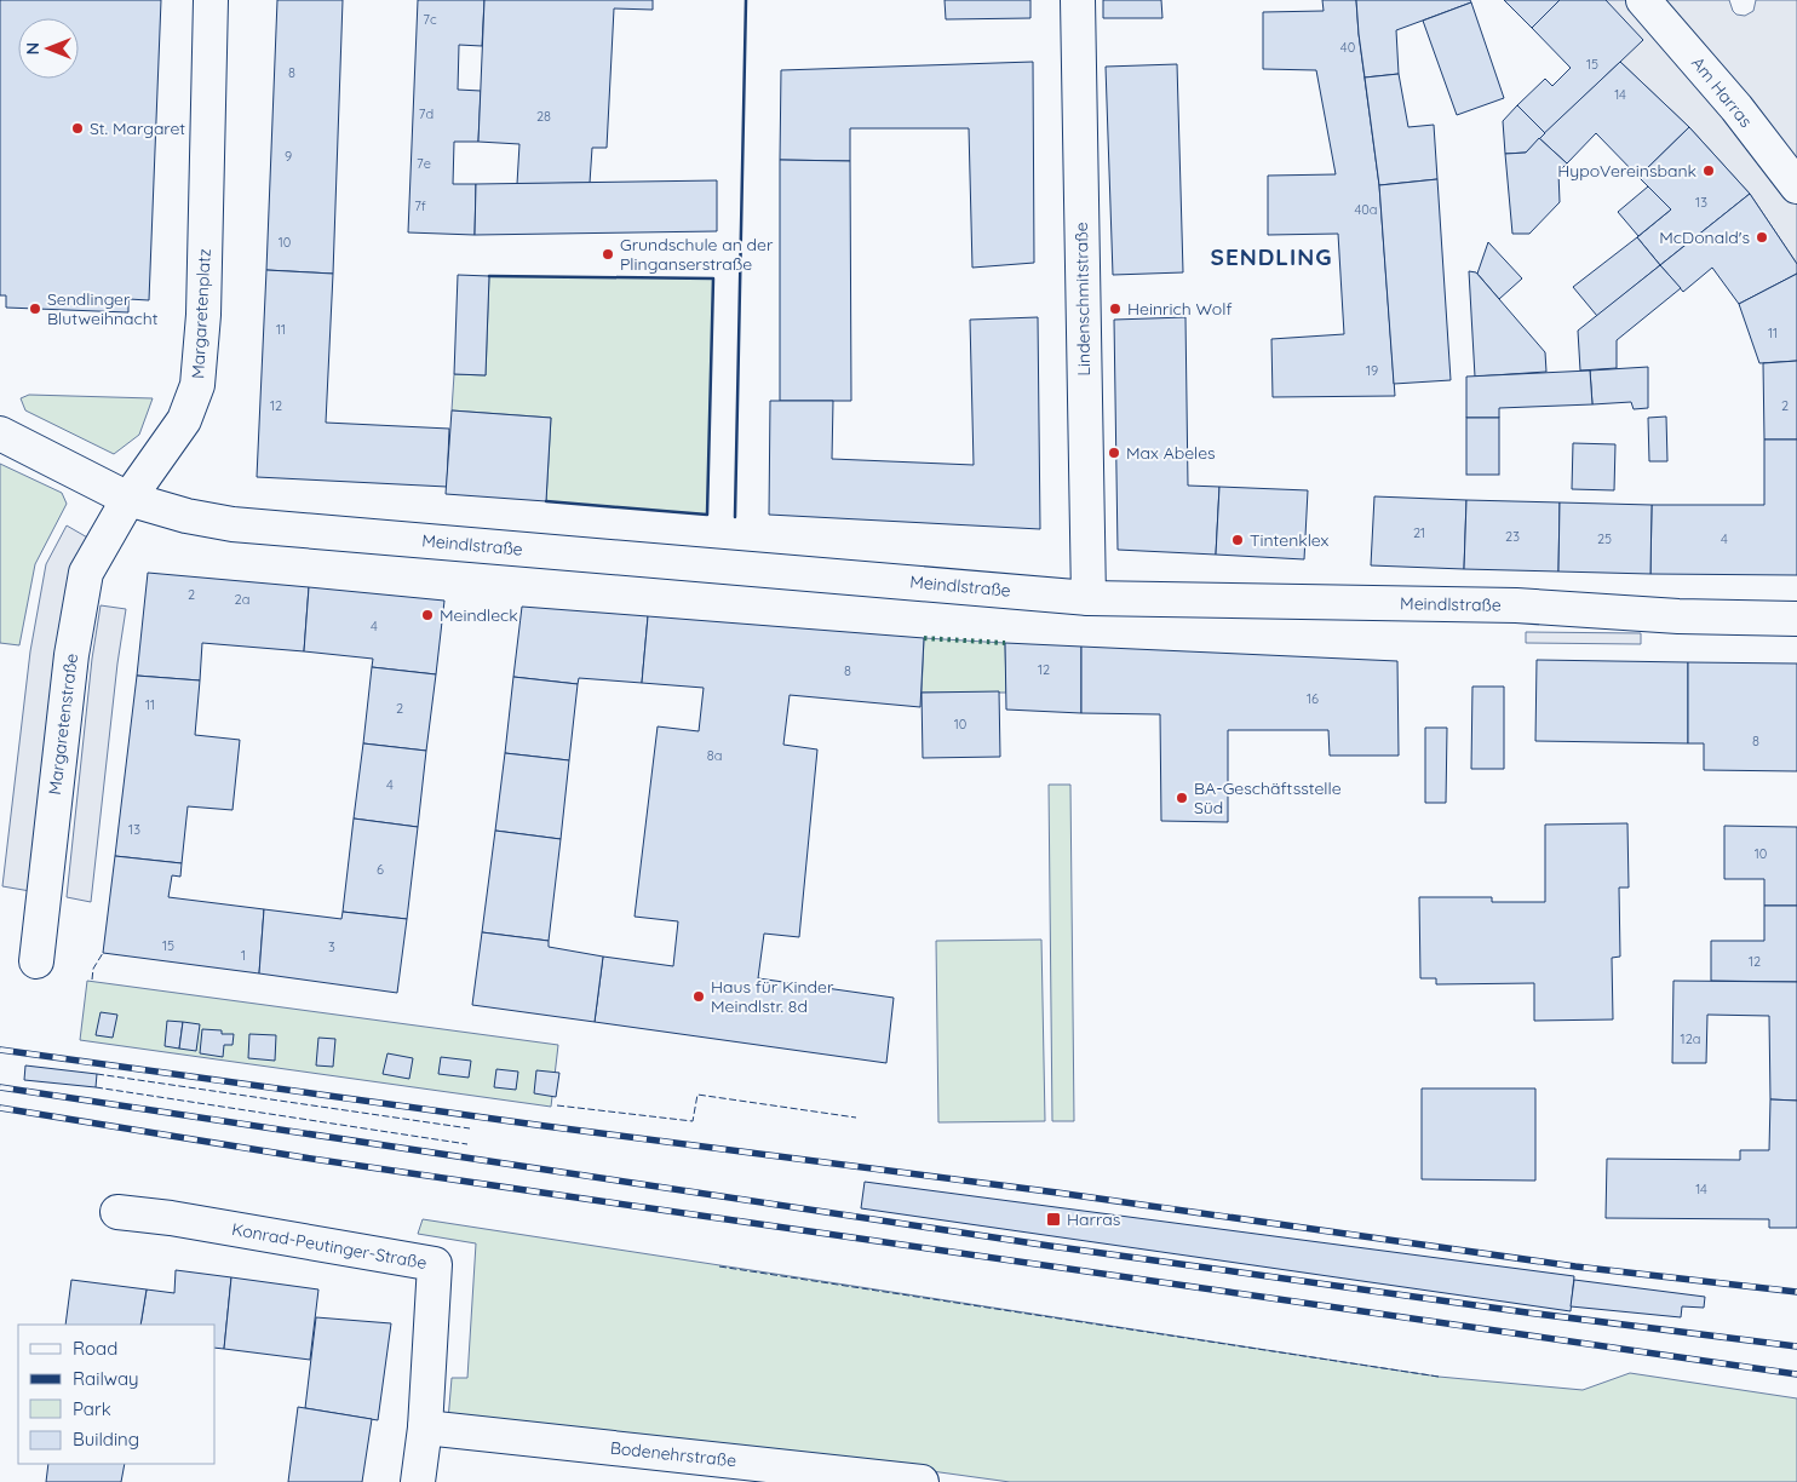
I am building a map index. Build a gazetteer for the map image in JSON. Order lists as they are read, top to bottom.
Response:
{
  "streets": {
    "street": [
      "Am Harras",
      "Lindenschmitstraße",
      "Margaretenplatz",
      "Meindlstraße",
      "Margaretenstraße",
      "Konrad-Peutinger-Straße",
      "Bodenehrstraße"
    ]
  },
  "crossings": [
    ["Lindenschmitstraße", "Meindlstraße"],
    ["Margaretenplatz", "Meindlstraße"],
    ["Margaretenplatz", "Margaretenstraße"],
    ["Meindlstraße", "Margaretenstraße"],
    ["Konrad-Peutinger-Straße", "Bodenehrstraße"]
  ],
  "districts": ["SENDLING"],
  "places": {
    "other": [
      "St. Margaret",
      "HypoVereinsbank",
      "McDonald's",
      "Grundschule an der Plinganserstraße",
      "Sendlinger Blutweihnacht",
      "Heinrich Wolf",
      "Max Abeles",
      "Tintenklex",
      "Meindleck",
      "BA-Geschäftsstelle Süd",
      "Haus für Kinder Meindlstr. 8d"
    ],
    "transit": ["Harras"]
  },
  "house_numbers": [
    "7c",
    "40",
    "15",
    "8",
    "14",
    "7d",
    "28",
    "9",
    "7e",
    "13",
    "7f",
    "40a",
    "10",
    "11",
    "11",
    "19",
    "12",
    "2",
    "21",
    "23",
    "25",
    "4",
    "2",
    "2a",
    "4",
    "12",
    "8",
    "16",
    "11",
    "2",
    "10",
    "8",
    "8a",
    "4",
    "13",
    "10",
    "6",
    "15",
    "3",
    "1",
    "12",
    "12a",
    "14"
  ],
  "legend": [
    "Road",
    "Railway",
    "Park",
    "Building"
  ],
  "north": "left"
}
